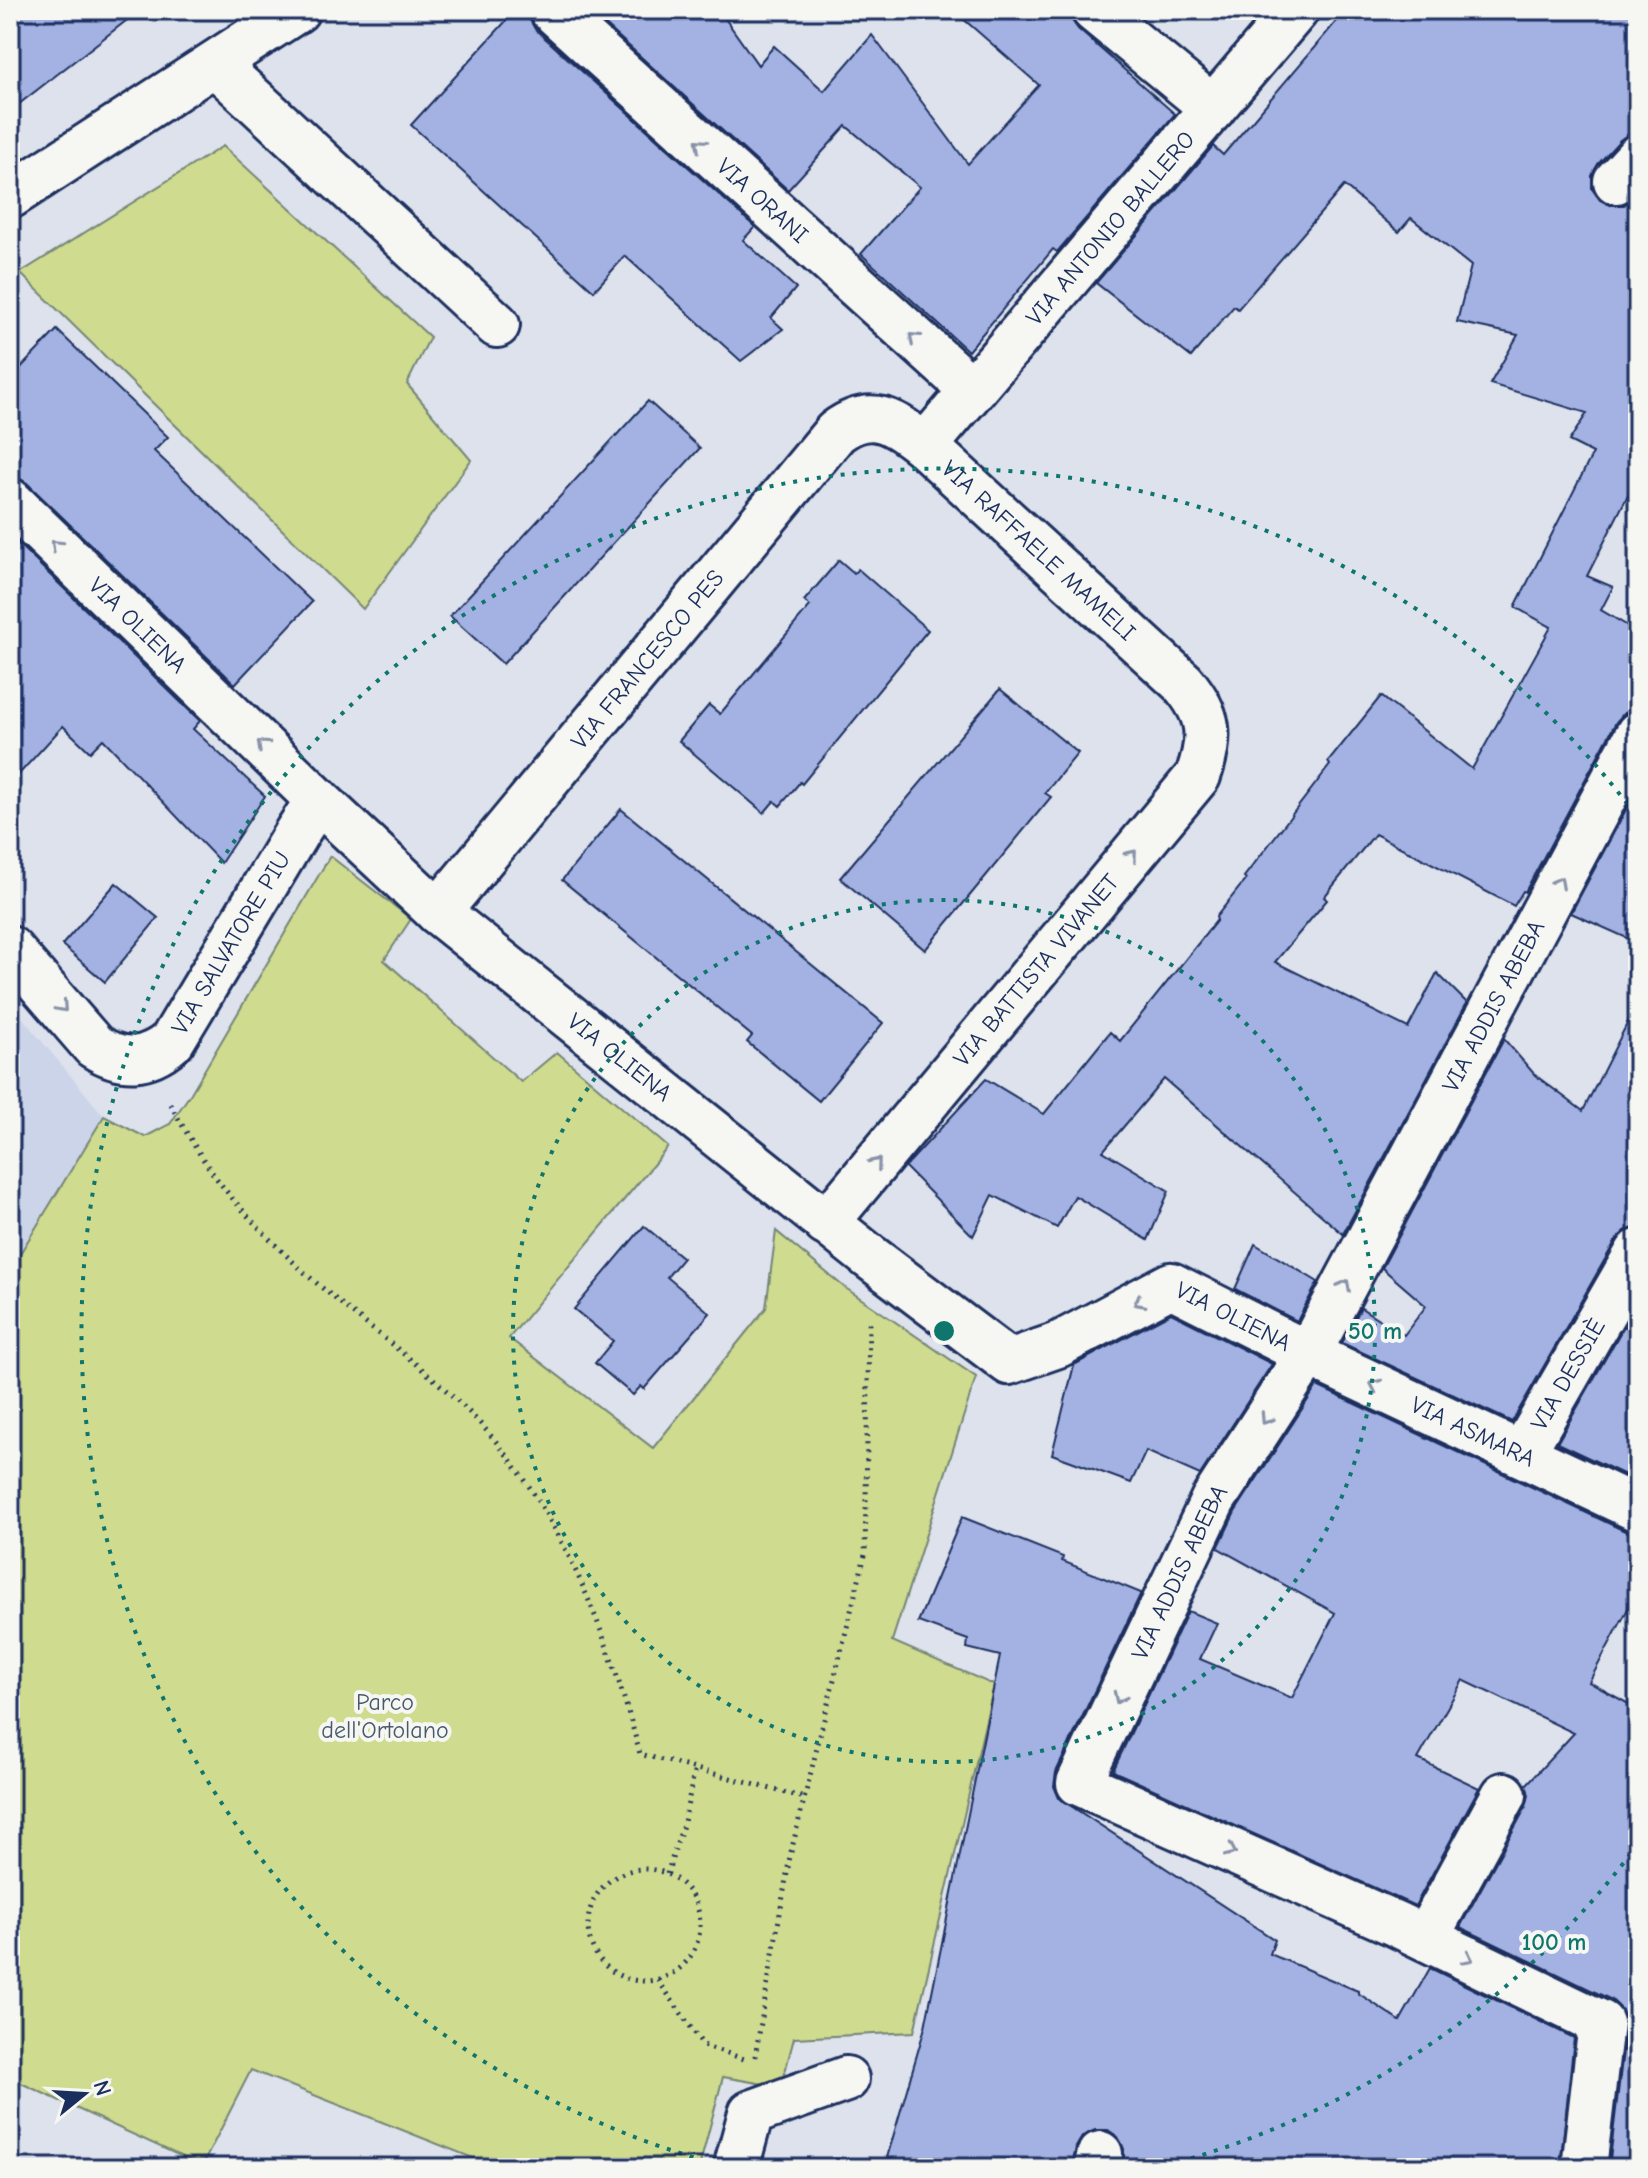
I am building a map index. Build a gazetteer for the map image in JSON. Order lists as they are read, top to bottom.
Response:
{
  "streets": {
    "street": [
      "VIA ORANI",
      "VIA ANTONIO BALLERO",
      "VIA RAFFAELE MAMELI",
      "VIA OLIENA",
      "VIA FRANCESCO PES",
      "VIA SALVATORE PIU",
      "VIA BATTISTA VIVANET",
      "VIA ADDIS ABEBA",
      "VIA DESSIÈ",
      "VIA ASMARA"
    ]
  },
  "crossings": [
    ["VIA ORANI", "VIA ANTONIO BALLERO"],
    ["VIA ANTONIO BALLERO", "VIA RAFFAELE MAMELI"],
    ["VIA RAFFAELE MAMELI", "VIA FRANCESCO PES"],
    ["VIA RAFFAELE MAMELI", "VIA BATTISTA VIVANET"],
    ["VIA OLIENA", "VIA FRANCESCO PES"],
    ["VIA OLIENA", "VIA SALVATORE PIU"],
    ["VIA OLIENA", "VIA BATTISTA VIVANET"],
    ["VIA OLIENA", "VIA ADDIS ABEBA"],
    ["VIA OLIENA", "VIA ASMARA"],
    ["VIA ADDIS ABEBA", "VIA ASMARA"],
    ["VIA DESSIÈ", "VIA ASMARA"]
  ],
  "one_way": ["VIA OLIENA", "VIA BATTISTA VIVANET", "VIA ASMARA"],
  "parks": ["Parco dell'Ortolano"],
  "north": "right",
  "rings": ["50 m", "100 m"]
}
